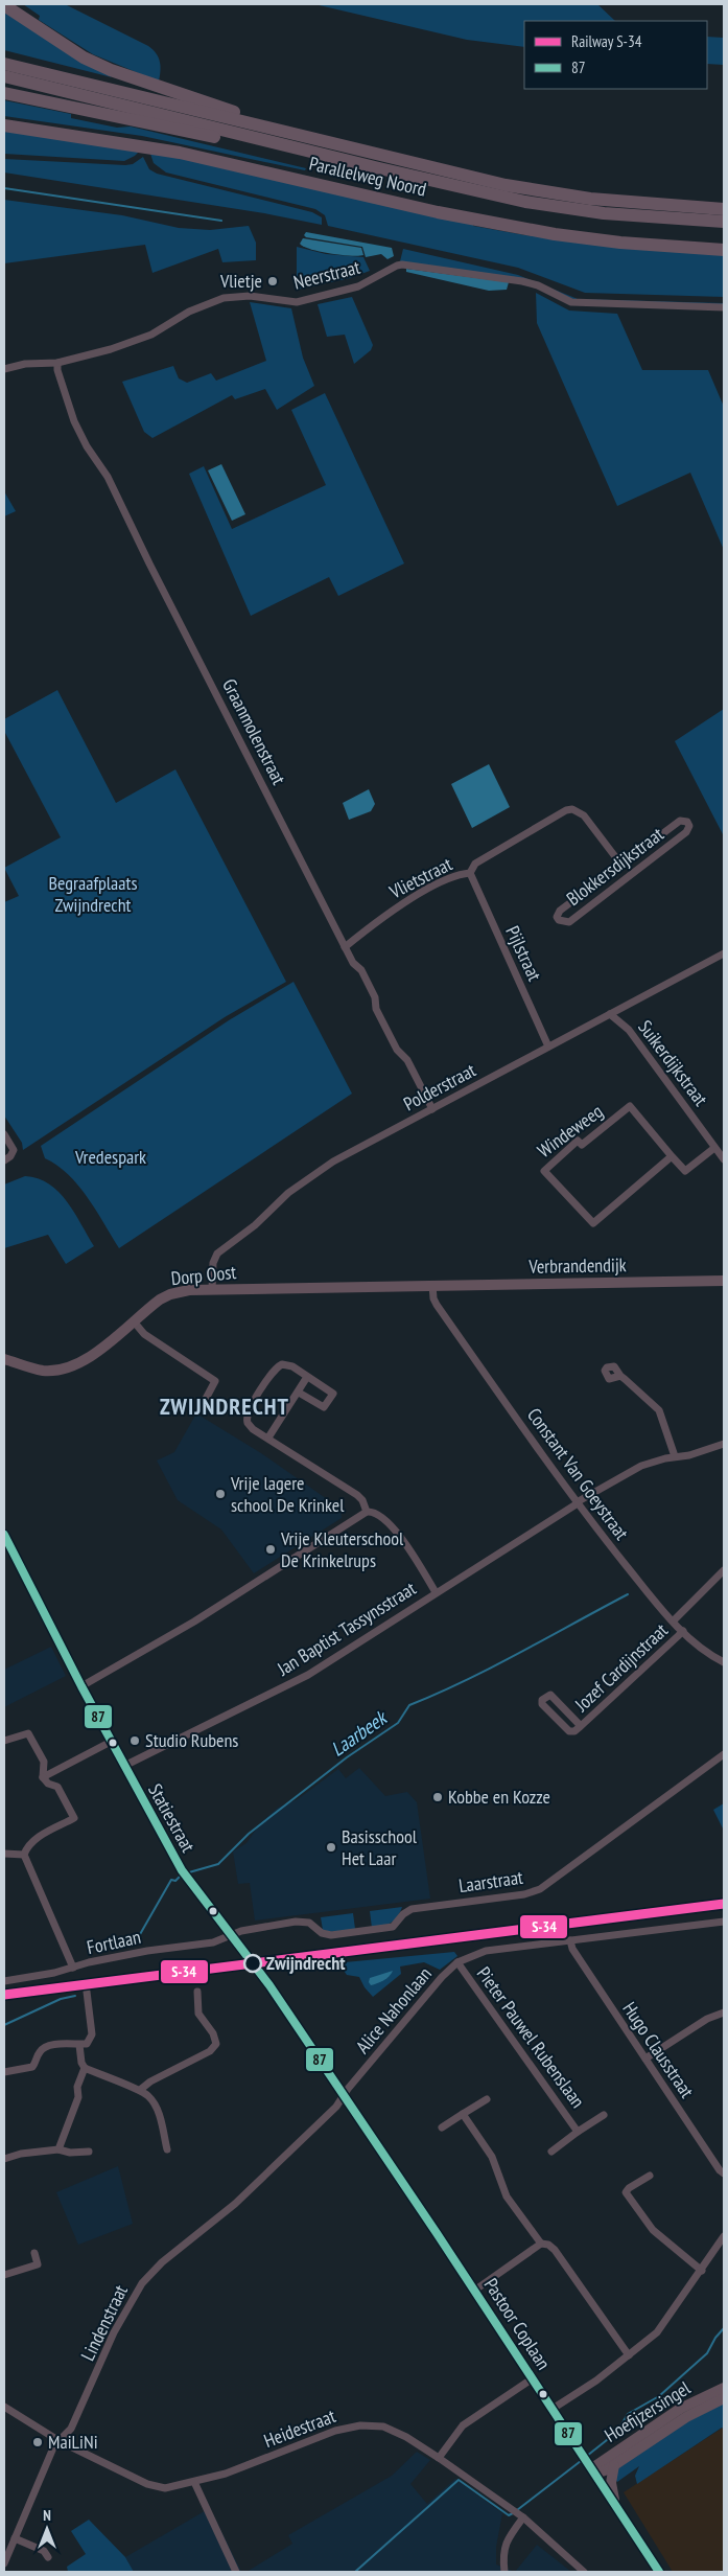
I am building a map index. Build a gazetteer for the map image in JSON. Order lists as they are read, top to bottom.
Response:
{
  "streets": {
    "highway": ["Parallelweg Noord"],
    "street": [
      "Neerstraat",
      "Graanmolenstraat",
      "Blokkersdijkstraat",
      "Vlietstraat",
      "Pijlstraat",
      "Suikerdijkstraat",
      "Polderstraat",
      "Windeweeg",
      "Verbrandendijk",
      "Dorp Oost",
      "Constant Van Goeystraat",
      "Jan Baptist Tassynsstraat",
      "Jozef Cardijnstraat",
      "Statiestraat",
      "Laarstraat",
      "Fortlaan",
      "Alice Nahonlaan",
      "Pieter Pauwel Rubenslaan",
      "Hugo Clausstraat",
      "Lindenstraat",
      "Pastoor Coplaan",
      "Hoefijzersingel",
      "Heidestraat"
    ]
  },
  "crossings": [
    ["Neerstraat", "Graanmolenstraat"],
    ["Graanmolenstraat", "Vlietstraat"],
    ["Graanmolenstraat", "Polderstraat"],
    ["Blokkersdijkstraat", "Vlietstraat"],
    ["Vlietstraat", "Pijlstraat"],
    ["Pijlstraat", "Polderstraat"],
    ["Suikerdijkstraat", "Polderstraat"],
    ["Suikerdijkstraat", "Windeweeg"],
    ["Polderstraat", "Dorp Oost"],
    ["Verbrandendijk", "Dorp Oost"],
    ["Verbrandendijk", "Constant Van Goeystraat"],
    ["Dorp Oost", "Constant Van Goeystraat"],
    ["Constant Van Goeystraat", "Jan Baptist Tassynsstraat"],
    ["Constant Van Goeystraat", "Jozef Cardijnstraat"],
    ["Jan Baptist Tassynsstraat", "Statiestraat"],
    ["Statiestraat", "Laarstraat"],
    ["Statiestraat", "Fortlaan"],
    ["Statiestraat", "Alice Nahonlaan"],
    ["Statiestraat", "Lindenstraat"],
    ["Statiestraat", "Pastoor Coplaan"],
    ["Laarstraat", "Fortlaan"],
    ["Alice Nahonlaan", "Pieter Pauwel Rubenslaan"],
    ["Alice Nahonlaan", "Hugo Clausstraat"],
    ["Alice Nahonlaan", "Lindenstraat"],
    ["Alice Nahonlaan", "Pastoor Coplaan"],
    ["Lindenstraat", "Pastoor Coplaan"],
    ["Lindenstraat", "Heidestraat"],
    ["Pastoor Coplaan", "Hoefijzersingel"]
  ],
  "districts": ["ZWIJNDRECHT"],
  "water": ["Laarbeek"],
  "parks": ["Begraafplaats Zwijndrecht", "Vredespark"],
  "places": [
    "Vlietje",
    "Vrije lagere school De Krinkel",
    "Vrije Kleuterschool De Krinkelrups",
    "Studio Rubens",
    "Kobbe en Kozze",
    "Basisschool Het Laar",
    "Zwijndrecht",
    "MaiLiNi"
  ],
  "lines": ["transit line 87", "rail line S-34"],
  "legend": ["Railway S-34", "87"],
  "north": "top"
}
